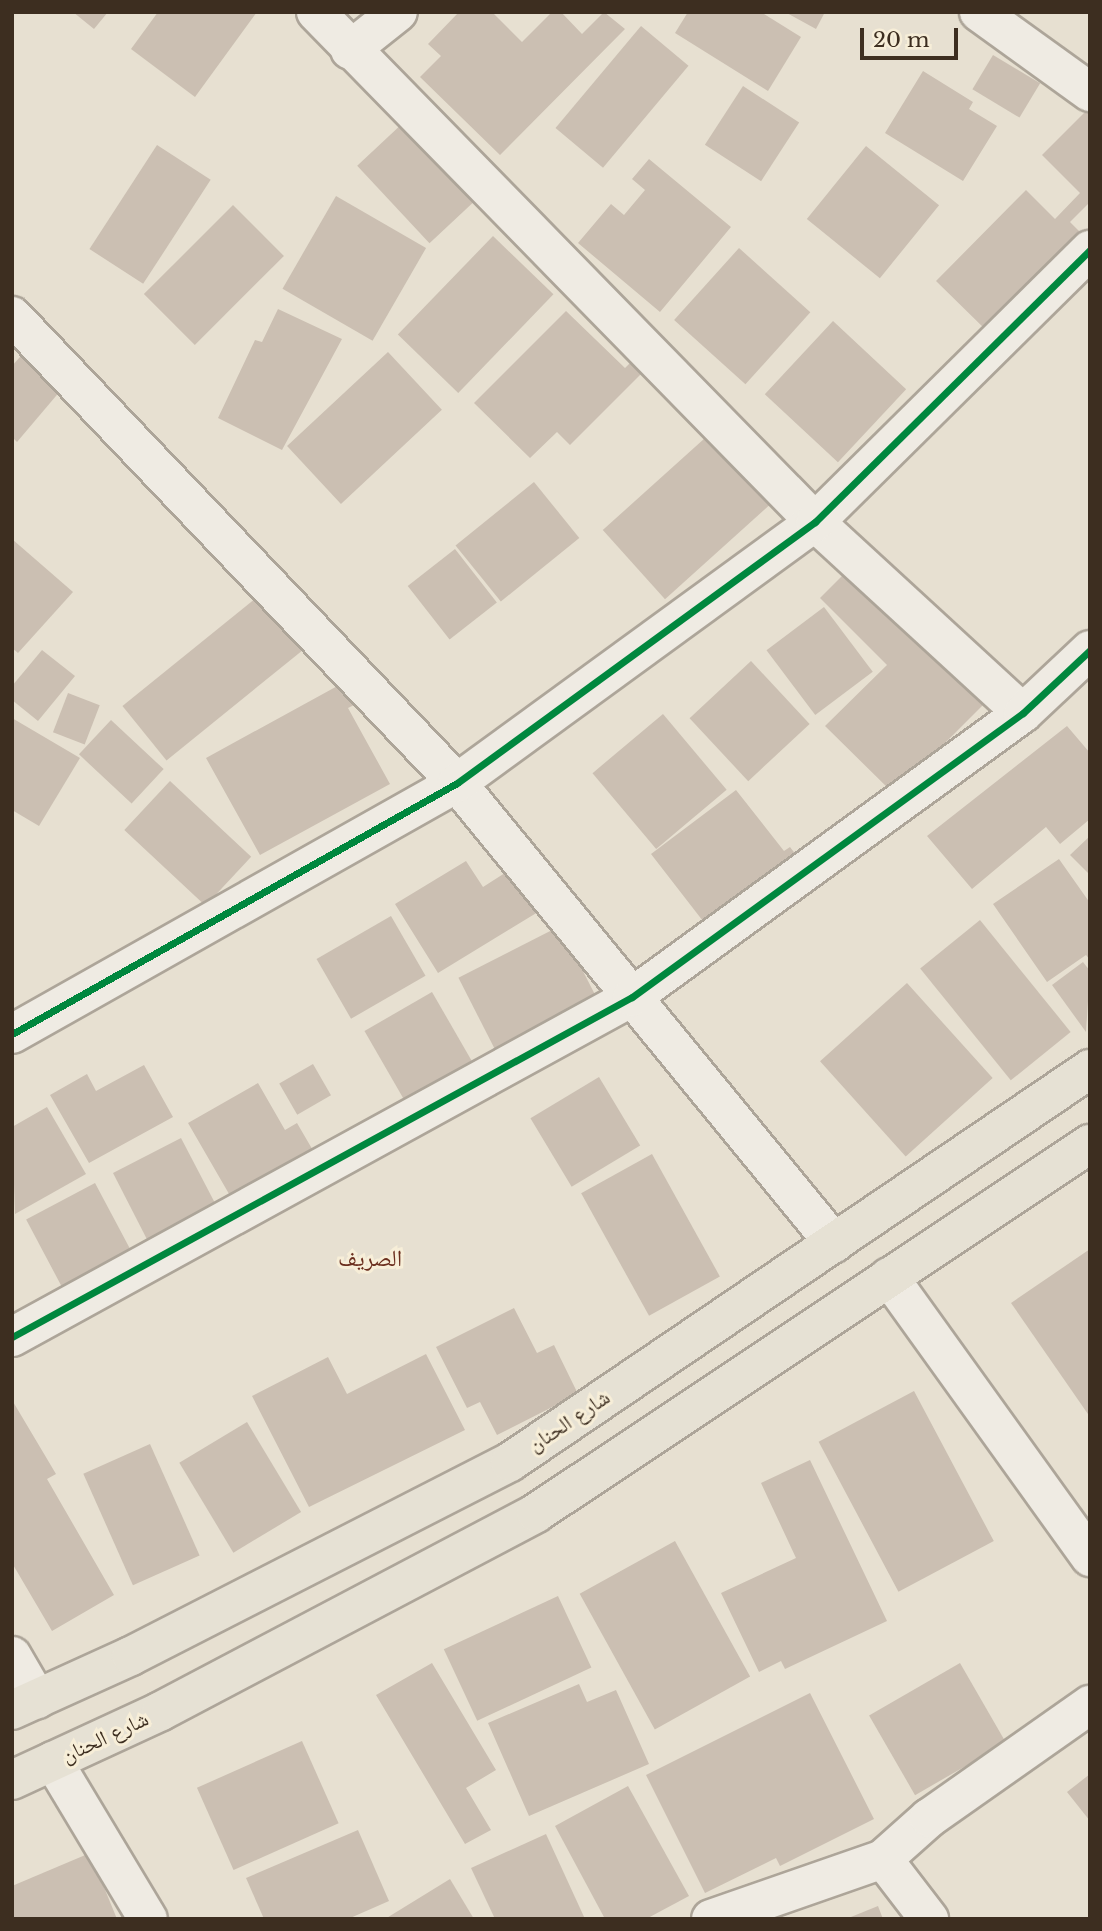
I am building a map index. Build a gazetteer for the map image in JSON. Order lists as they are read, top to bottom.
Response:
{
  "streets": {
    "main road": ["شارع الحنان"]
  },
  "districts": ["الصريف"],
  "scale_bar": "20 m"
}
